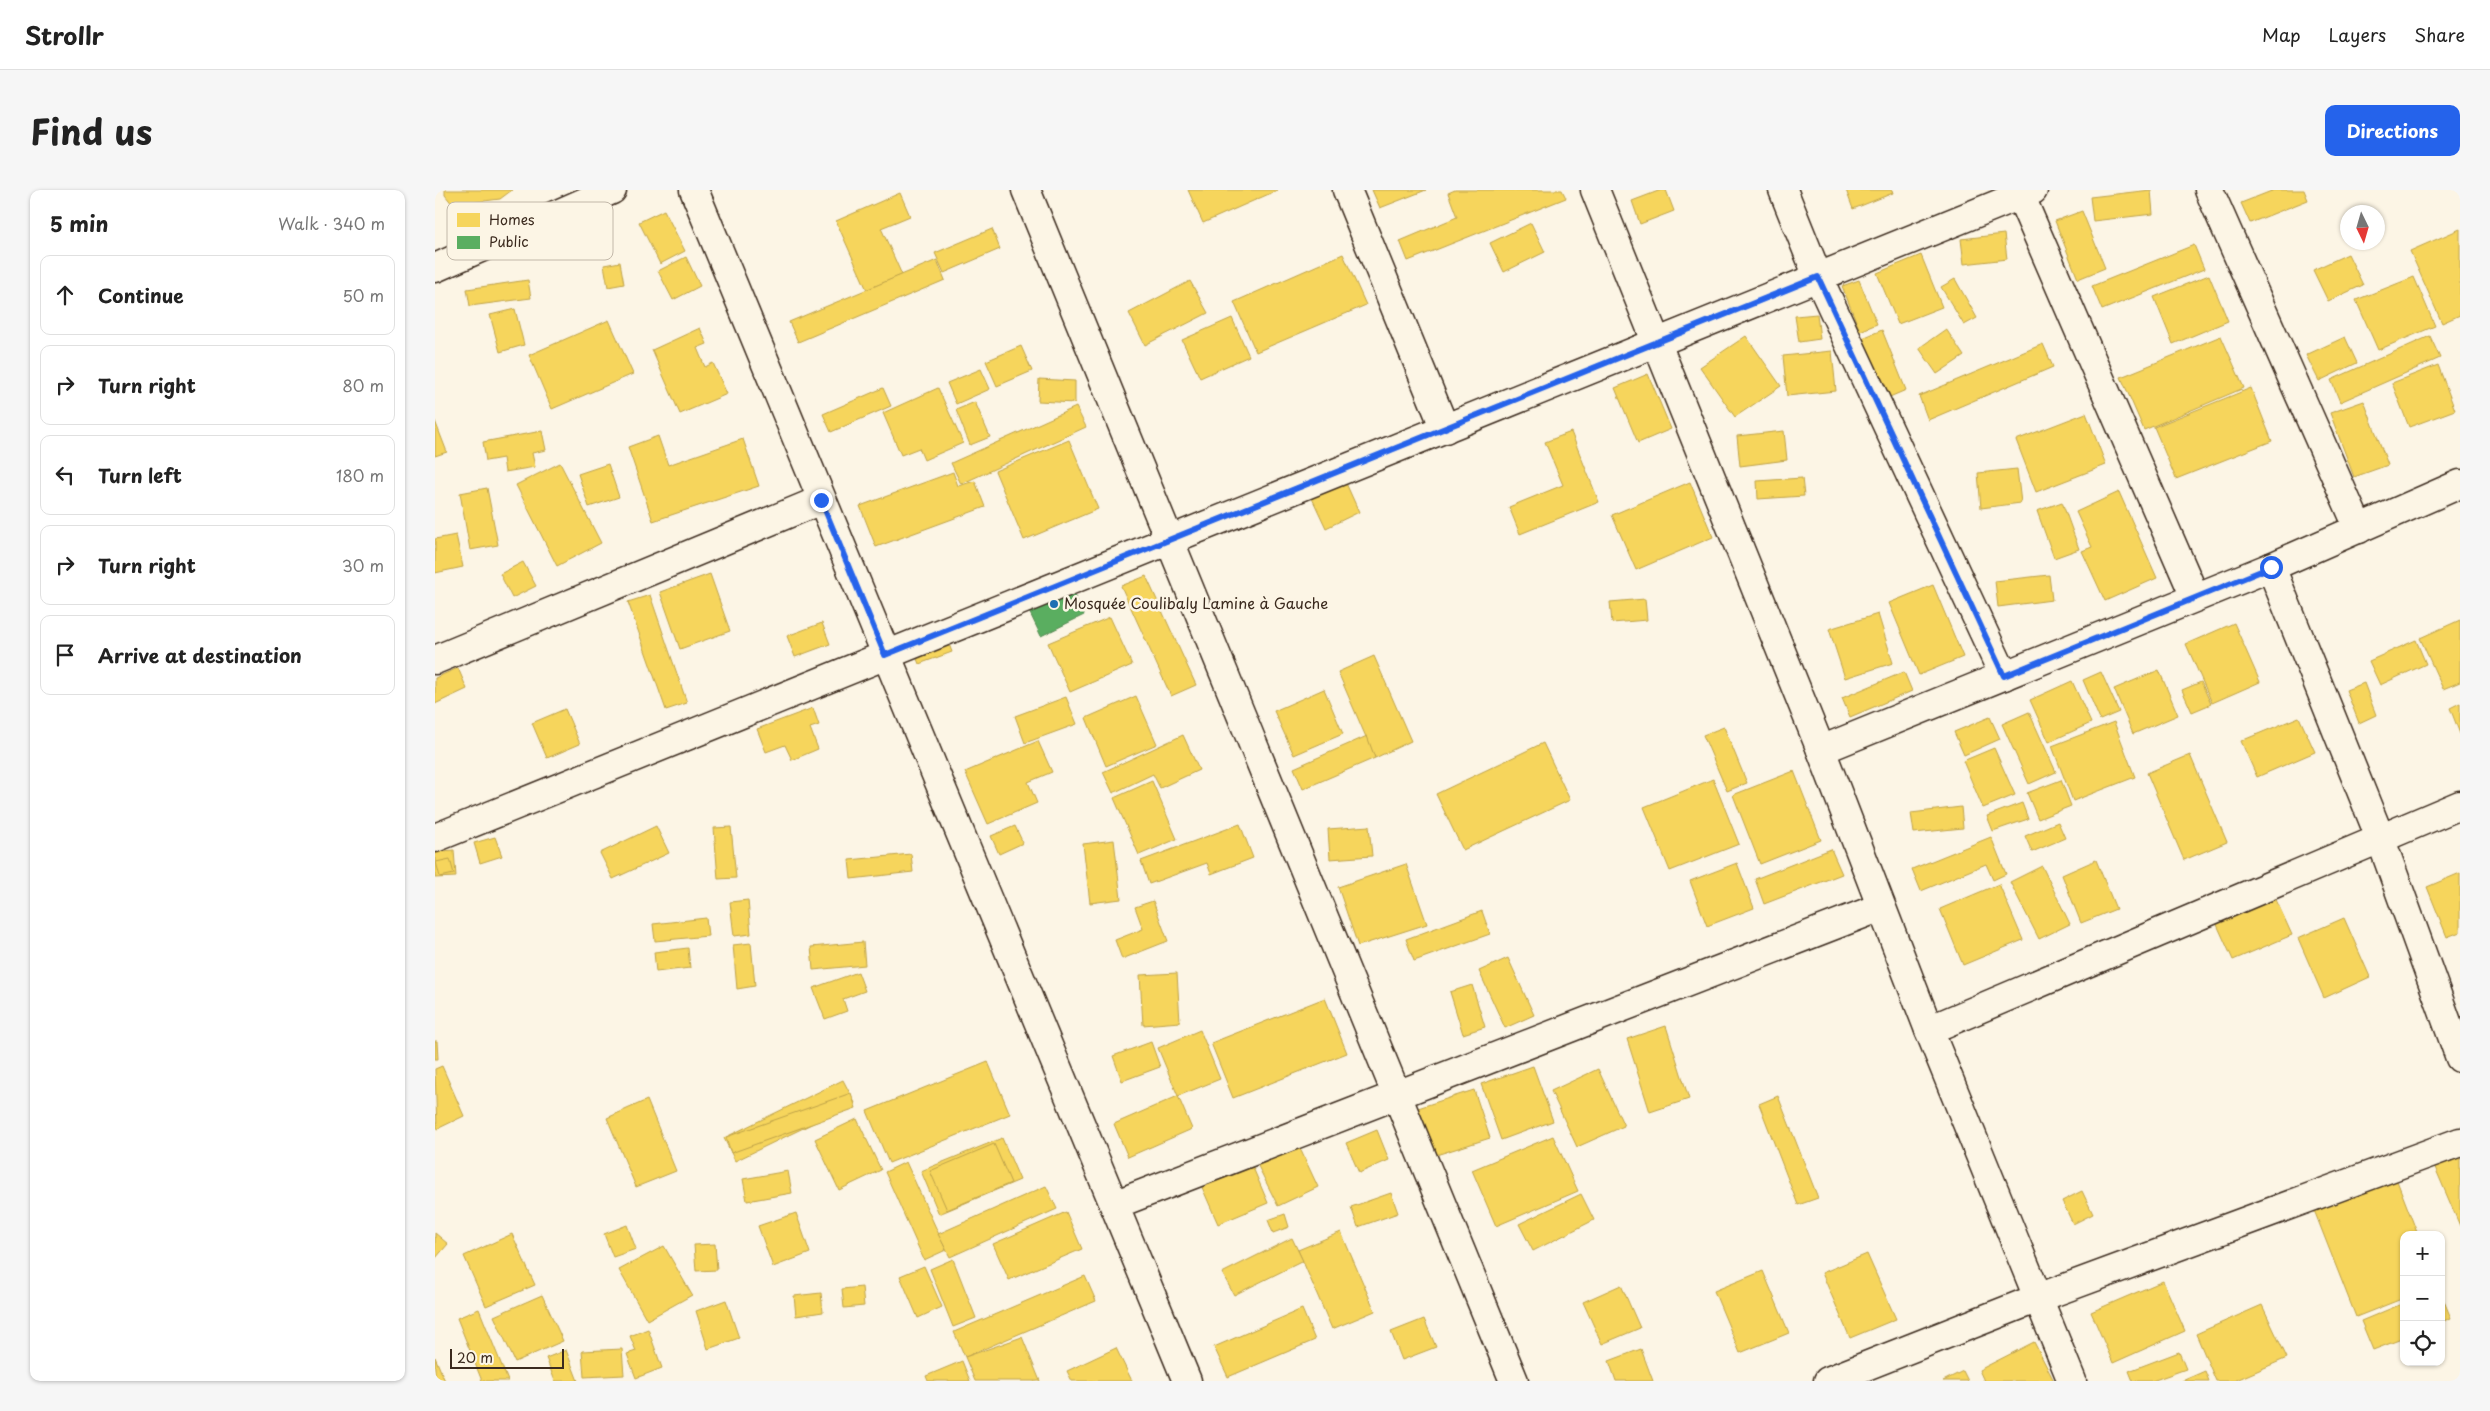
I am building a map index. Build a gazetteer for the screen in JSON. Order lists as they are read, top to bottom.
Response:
{
  "places": ["Mosquée Coulibaly Lamine à Gauche"],
  "legend": ["Homes", "Public"],
  "scale_bar": "20 m",
  "north": "bottom",
  "page": {
    "header": "Strollr",
    "nav": ["Map", "Layers", "Share"],
    "title": "Find us",
    "buttons": "Directions",
    "heading": ["5 min", "Walk · 340 m"],
    "list": [
      ["Continue", "50 m"],
      ["Turn right", "80 m"],
      ["Turn left", "180 m"],
      ["Turn right", "30 m"],
      "Arrive at destination"
    ],
    "map_buttons": ["+", "−"],
    "scale": "20 m"
  }
}
